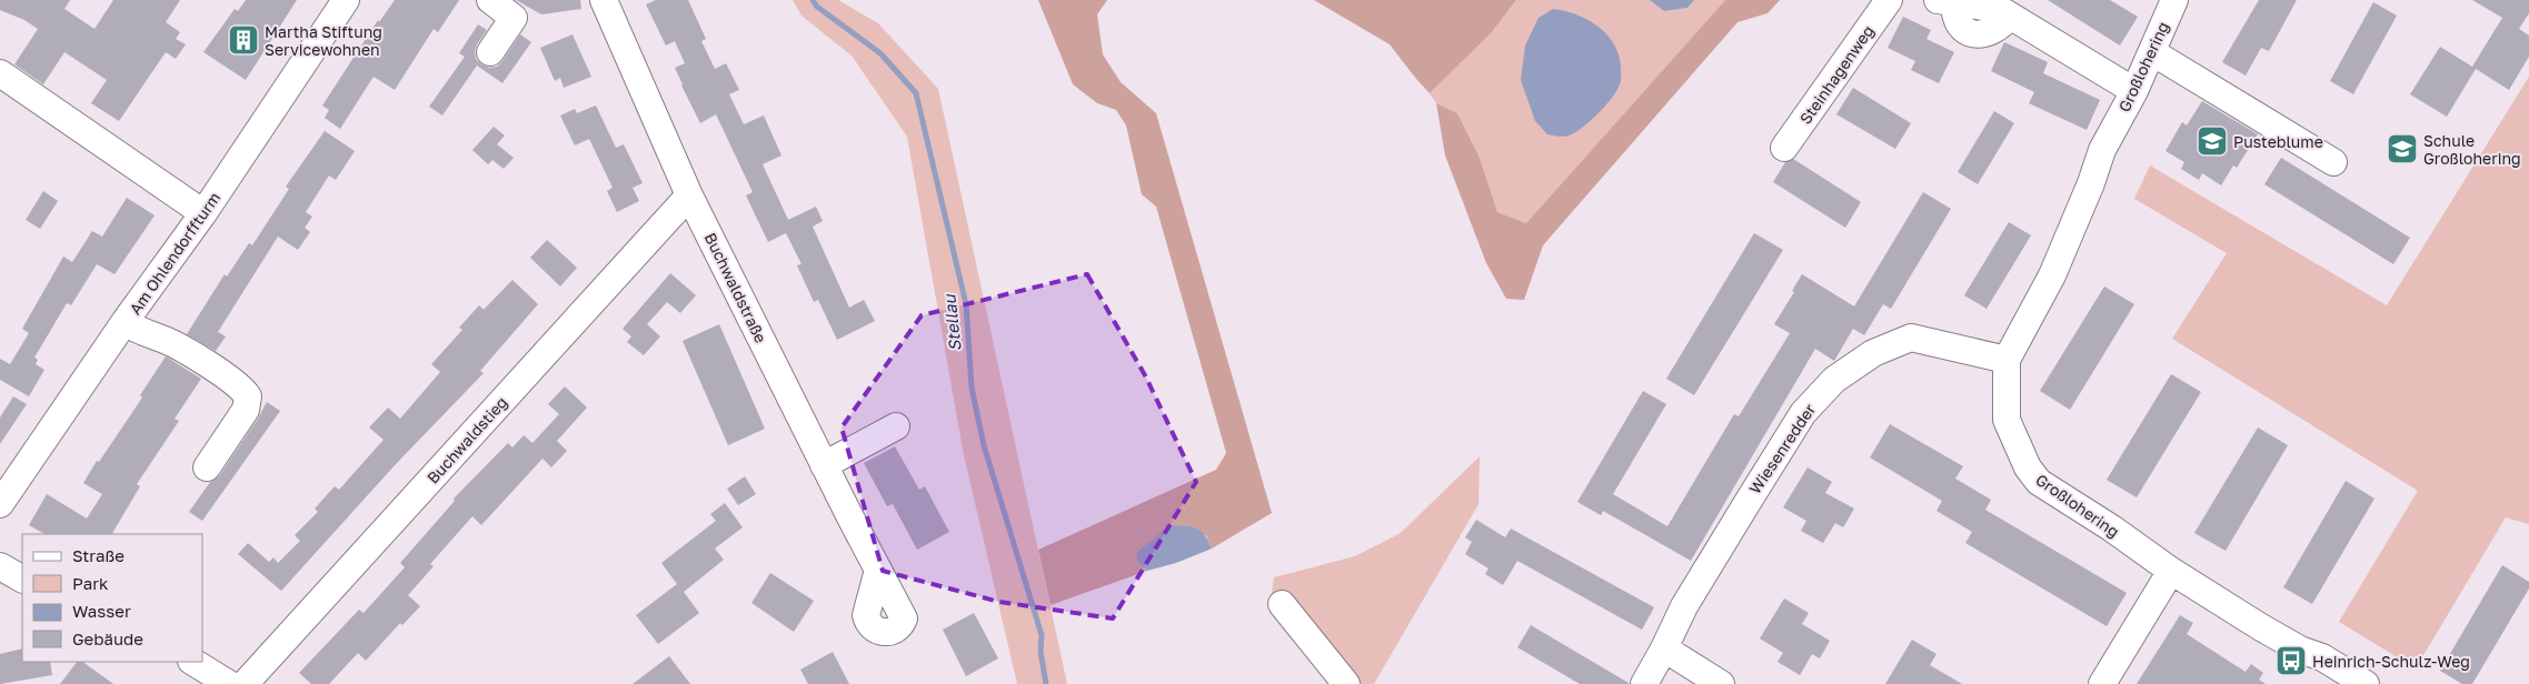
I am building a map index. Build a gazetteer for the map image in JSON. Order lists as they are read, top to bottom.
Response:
{
  "streets": {
    "street": [
      "Großlohering",
      "Steinhagenweg",
      "Am Ohlendorffturm",
      "Buchwaldstraße",
      "Buchwaldstieg",
      "Wiesenredder"
    ]
  },
  "crossings": [
    ["Großlohering", "Wiesenredder"],
    ["Buchwaldstraße", "Buchwaldstieg"]
  ],
  "water": ["Stellau"],
  "places": {
    "building": ["Martha Stiftung Servicewohnen"],
    "school or university": ["Pusteblume", "Schule Großlohering"],
    "bus stop": ["Heinrich-Schulz-Weg"]
  },
  "legend": [
    "Straße",
    "Park",
    "Wasser",
    "Gebäude"
  ]
}
